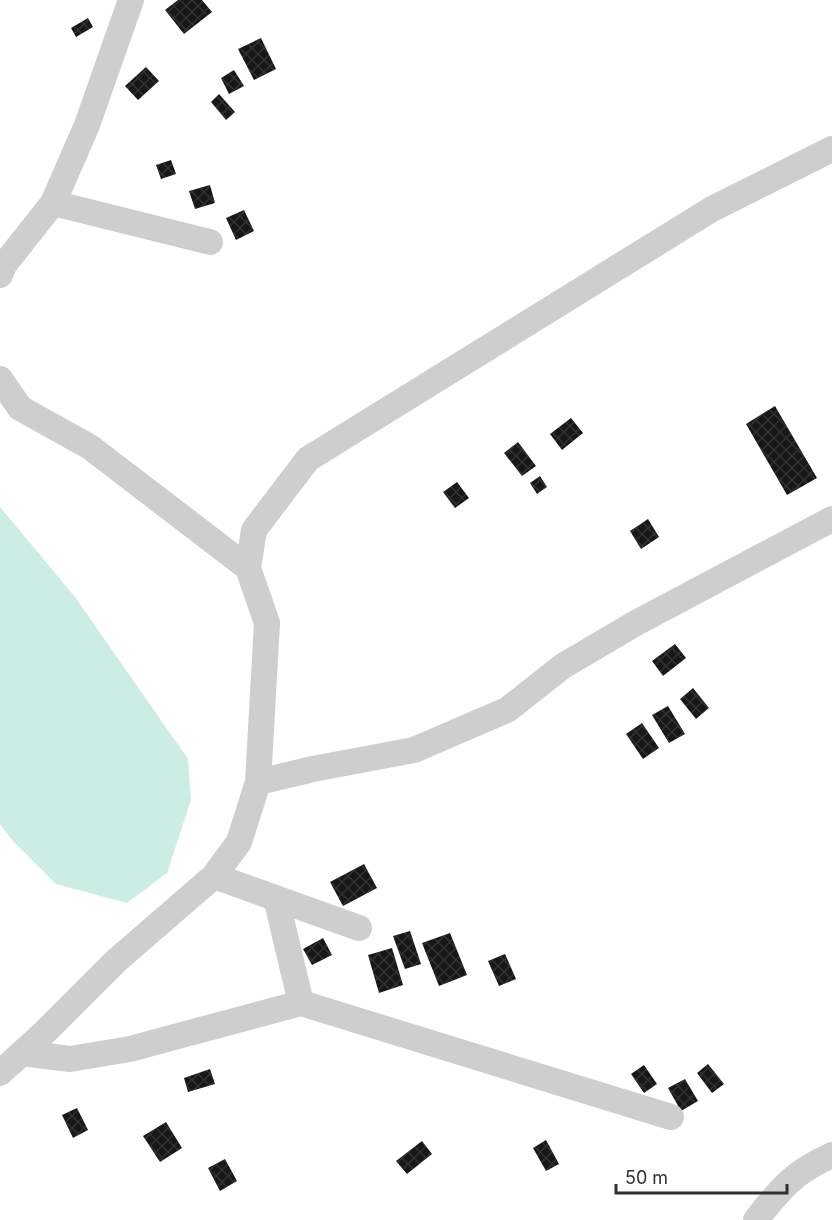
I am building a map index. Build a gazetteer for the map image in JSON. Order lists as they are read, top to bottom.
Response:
{
  "scale_bar": "50 m"
}
